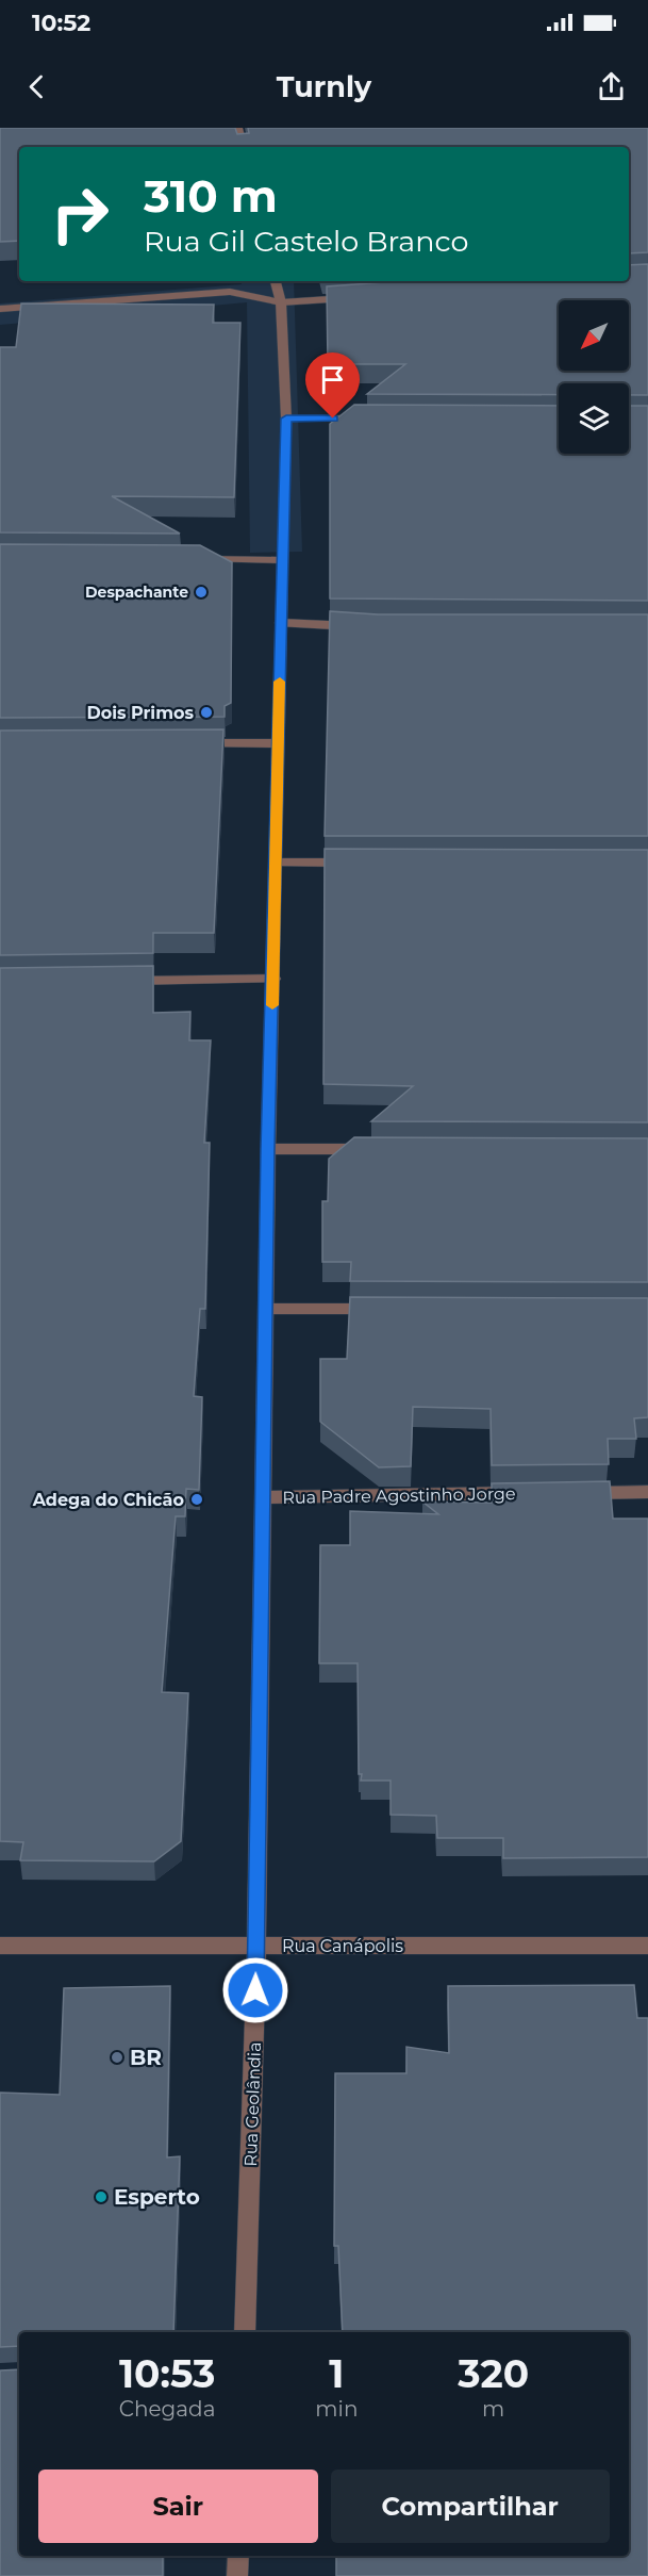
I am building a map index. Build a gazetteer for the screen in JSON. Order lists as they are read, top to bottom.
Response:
{
  "streets": {
    "street": ["Rua Padre Agostinho Jorge", "Rua Canápolis", "Rua Geolândia"]
  },
  "crossings": [
    ["Rua Padre Agostinho Jorge", "Rua Geolândia"],
    ["Rua Canápolis", "Rua Geolândia"]
  ],
  "places": [
    "Despachante",
    "Dois Primos",
    "Adega do Chicão",
    "BR",
    "Esperto"
  ],
  "north": "bottom left",
  "page": {
    "status": "10:52",
    "header": "Turnly",
    "turn": ["310 m", "Rua Gil Castelo Branco"],
    "eta": [
      "10:53",
      "Chegada",
      "1",
      "min",
      "320",
      "m"
    ],
    "buttons": ["Sair", "Compartilhar"]
  }
}
